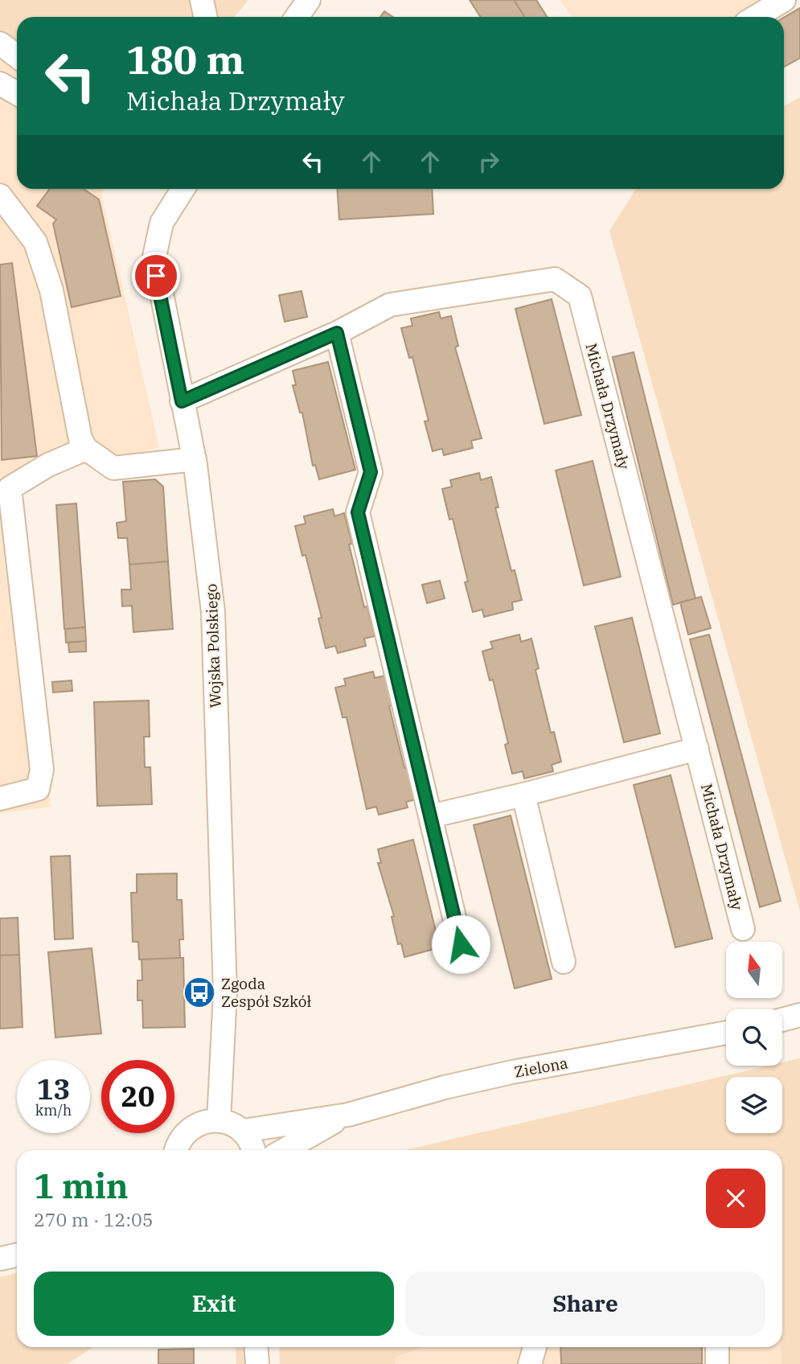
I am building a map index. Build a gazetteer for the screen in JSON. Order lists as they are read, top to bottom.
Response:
{
  "streets": {
    "street": ["Michała Drzymały", "Wojska Polskiego", "Zielona"]
  },
  "crossings": [
    ["Michała Drzymały", "Wojska Polskiego"]
  ],
  "places": {
    "bus stop": ["Zgoda Zespół Szkół"]
  },
  "north": "top",
  "page": {
    "turn": ["180 m", "Michała Drzymały"],
    "speed": "13 km/h",
    "limit": "20",
    "heading": ["1 min", "270 m · 12:05"],
    "buttons": ["Exit", "Share"]
  }
}
